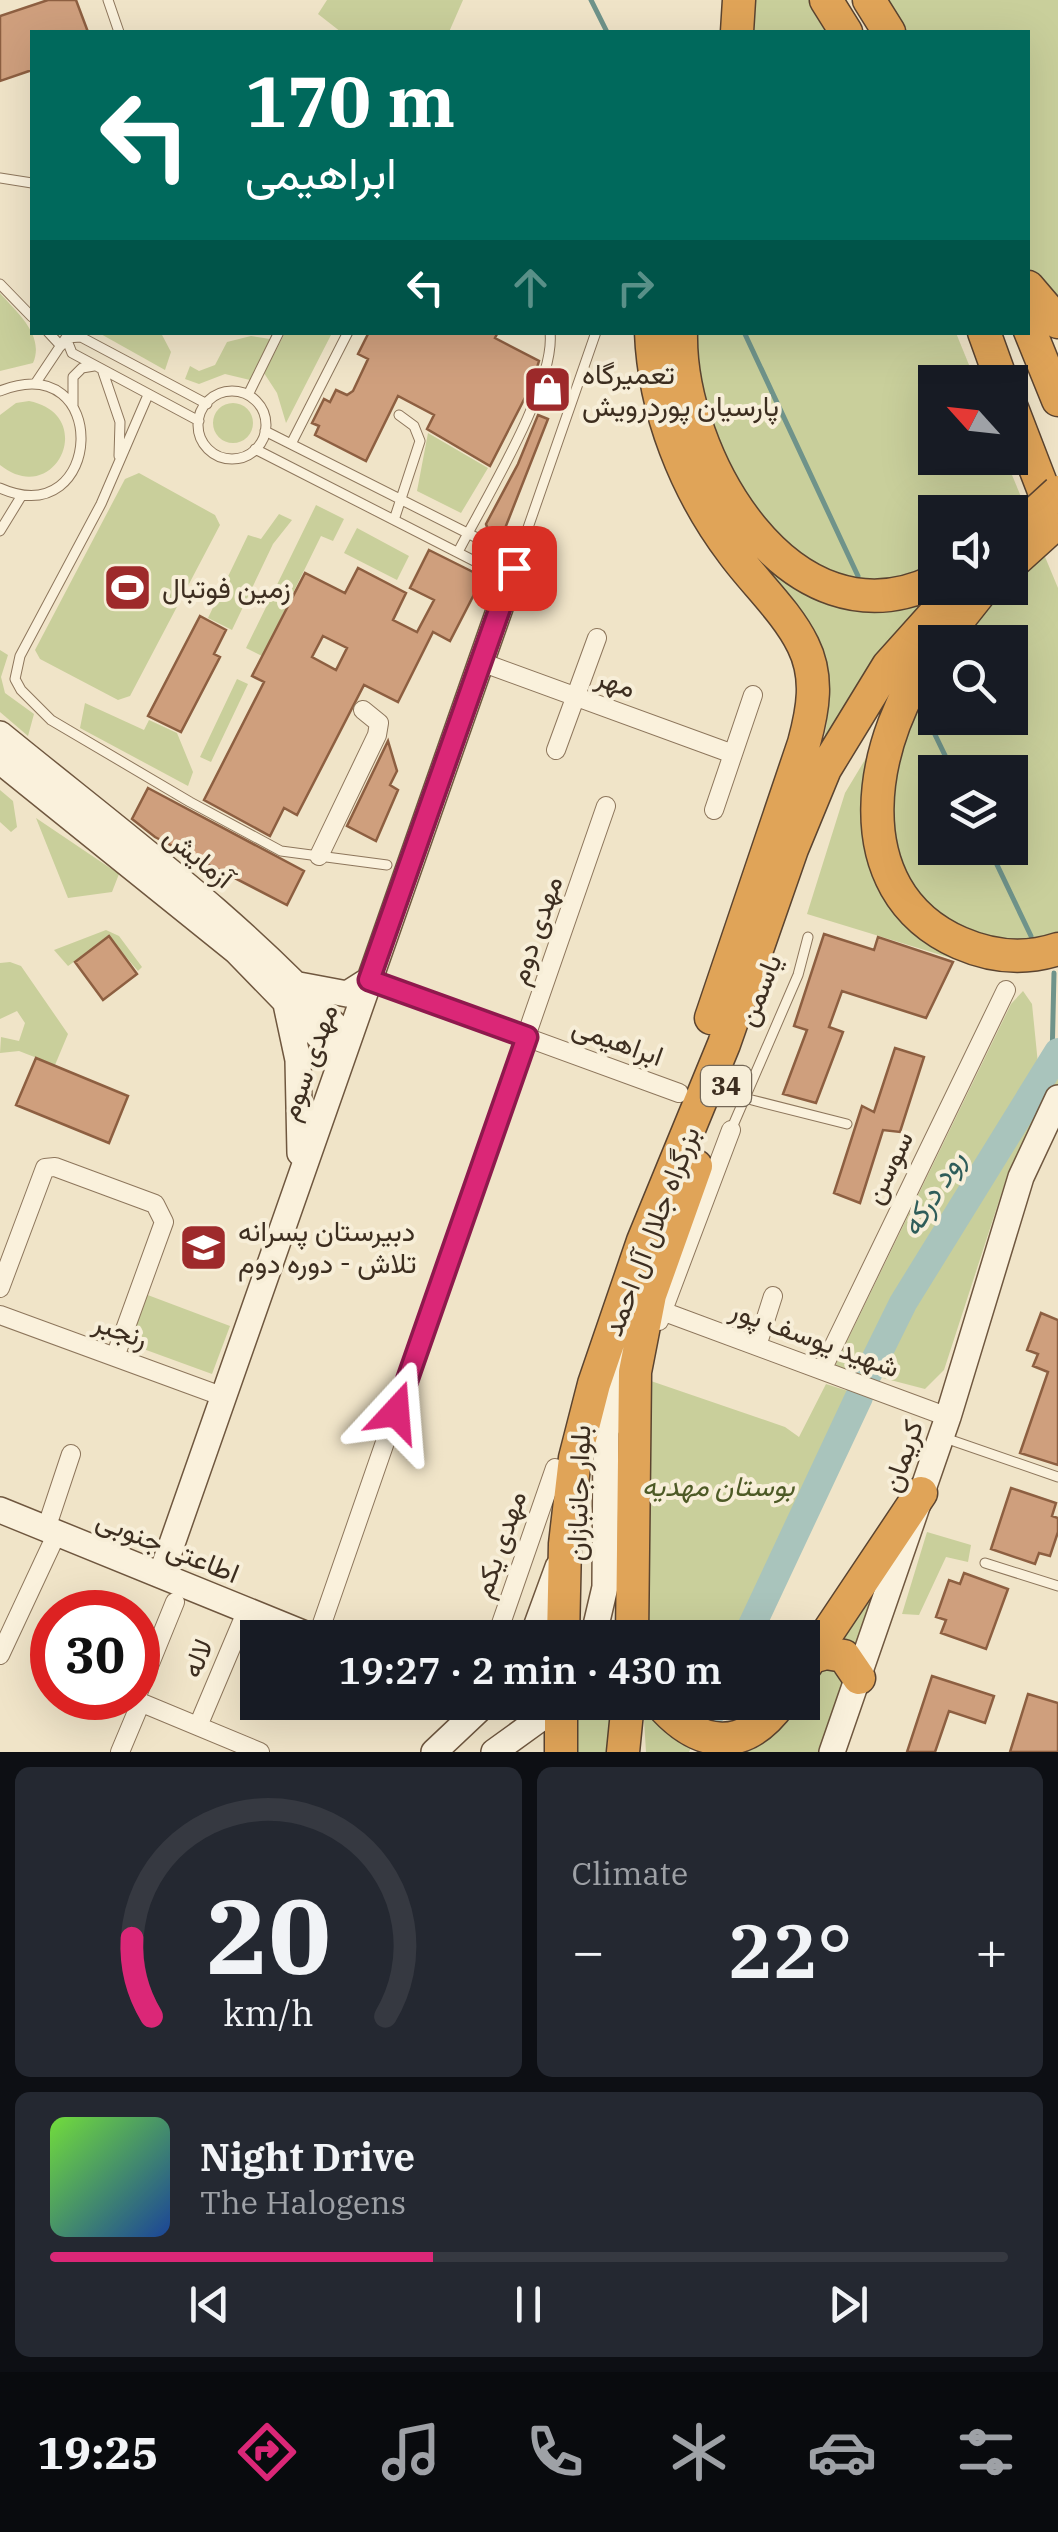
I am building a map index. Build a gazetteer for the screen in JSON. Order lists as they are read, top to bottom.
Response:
{
  "streets": {
    "highway": ["34", "بزرگراه جلال آل احمد"],
    "street": [
      "مهر",
      "آزمایش",
      "مهدی دوم",
      "یاسمن",
      "ابراهیمی",
      "مهدی سوم",
      "سوسن",
      "رنجبر",
      "شهید یوسف پور",
      "کریمان",
      "بلوار جانبازان",
      "مهدی یکم",
      "اطاعتی جنوبی",
      "لاله"
    ]
  },
  "crossings": [
    ["مهر", "مهدی سوم"],
    ["آزمایش", "مهدی سوم"],
    ["مهدی دوم", "ابراهیمی"],
    ["یاسمن", "بزرگراه جلال آل احمد"],
    ["یاسمن", "شهید یوسف پور"],
    ["یاسمن", "بلوار جانبازان"],
    ["ابراهیمی", "مهدی سوم"],
    ["مهدی سوم", "رنجبر"],
    ["مهدی سوم", "اطاعتی جنوبی"],
    ["سوسن", "شهید یوسف پور"],
    ["بزرگراه جلال آل احمد", "شهید یوسف پور"],
    ["بزرگراه جلال آل احمد", "بلوار جانبازان"],
    ["شهید یوسف پور", "کریمان"],
    ["شهید یوسف پور", "بلوار جانبازان"],
    ["اطاعتی جنوبی", "لاله"]
  ],
  "water": ["رود درکه"],
  "parks": ["بوستان مهدیه"],
  "places": {
    "shop": ["تعمیرگاه پارسیان پوردرویش"],
    "sports": ["زمین فوتبال"],
    "school or university": ["دبیرستان پسرانه تلاش - دوره دوم"]
  },
  "north": "top left",
  "page": {
    "turn": ["170 m", "ابراهیمی"],
    "limit": "30",
    "trip": "19:27 · 2 min · 430 m",
    "tile": "Climate",
    "heat": ["−", "22°", "+"],
    "song": ["Night Drive", "The Halogens"],
    "tabs": "19:25",
    "gauge": ["20", "km/h"]
  }
}
